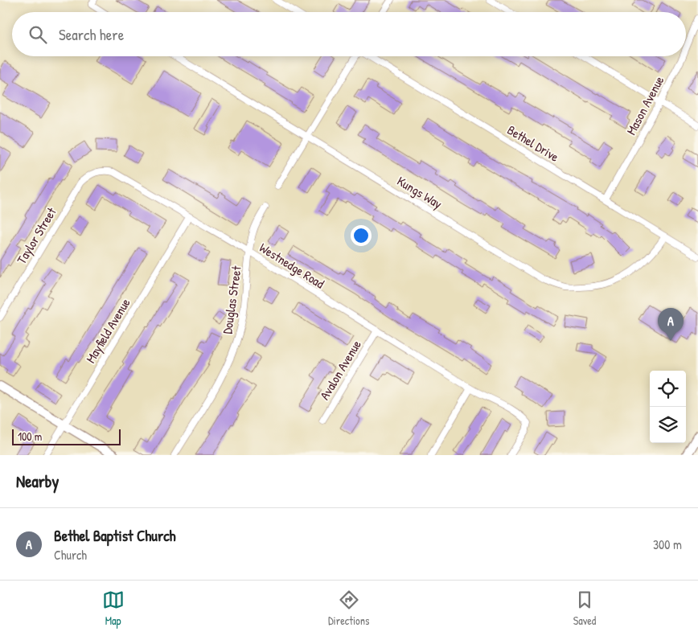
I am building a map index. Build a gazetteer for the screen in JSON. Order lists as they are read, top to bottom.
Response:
{
  "streets": {
    "street": [
      "Mason Avenue",
      "Bethel Drive",
      "Kungs Way",
      "Taylor Street",
      "Westnedge Road",
      "Douglas Street",
      "Mayfield Avenue",
      "Avalon Avenue"
    ]
  },
  "crossings": [
    ["Mason Avenue", "Bethel Drive"],
    ["Bethel Drive", "Kungs Way"],
    ["Taylor Street", "Westnedge Road"],
    ["Westnedge Road", "Douglas Street"],
    ["Westnedge Road", "Mayfield Avenue"],
    ["Westnedge Road", "Avalon Avenue"]
  ],
  "scale_bar": "100 m",
  "page": {
    "search": "Search here",
    "pins": "A",
    "scale": "100 m",
    "heading": "Nearby",
    "list": [
      {
        "mark": "A",
        "name": "Bethel Baptist Church",
        "note": "Church",
        "value": "300 m"
      }
    ],
    "nav": ["Map", "Directions", "Saved"]
  }
}
